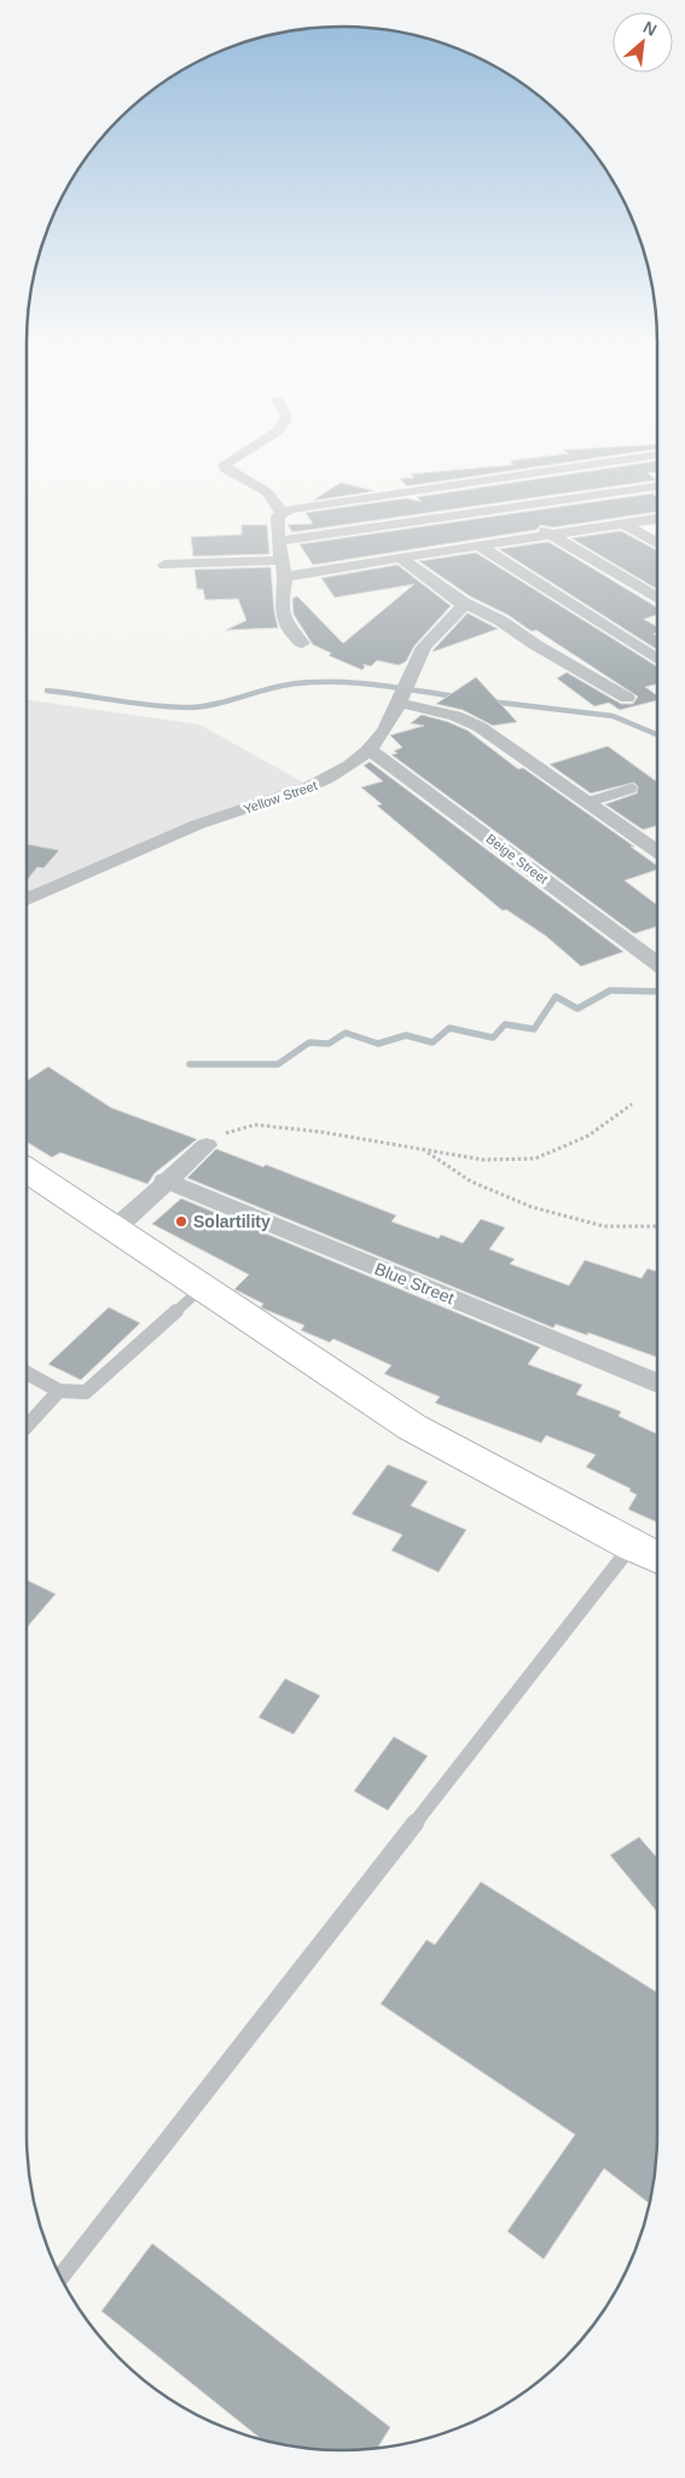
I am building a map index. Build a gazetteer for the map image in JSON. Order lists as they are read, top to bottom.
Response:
{
  "streets": {
    "street": ["Yellow Street", "Beige Street", "Blue Street"]
  },
  "crossings": [
    ["Yellow Street", "Beige Street"]
  ],
  "places": ["Solartility"],
  "north": "top right"
}
